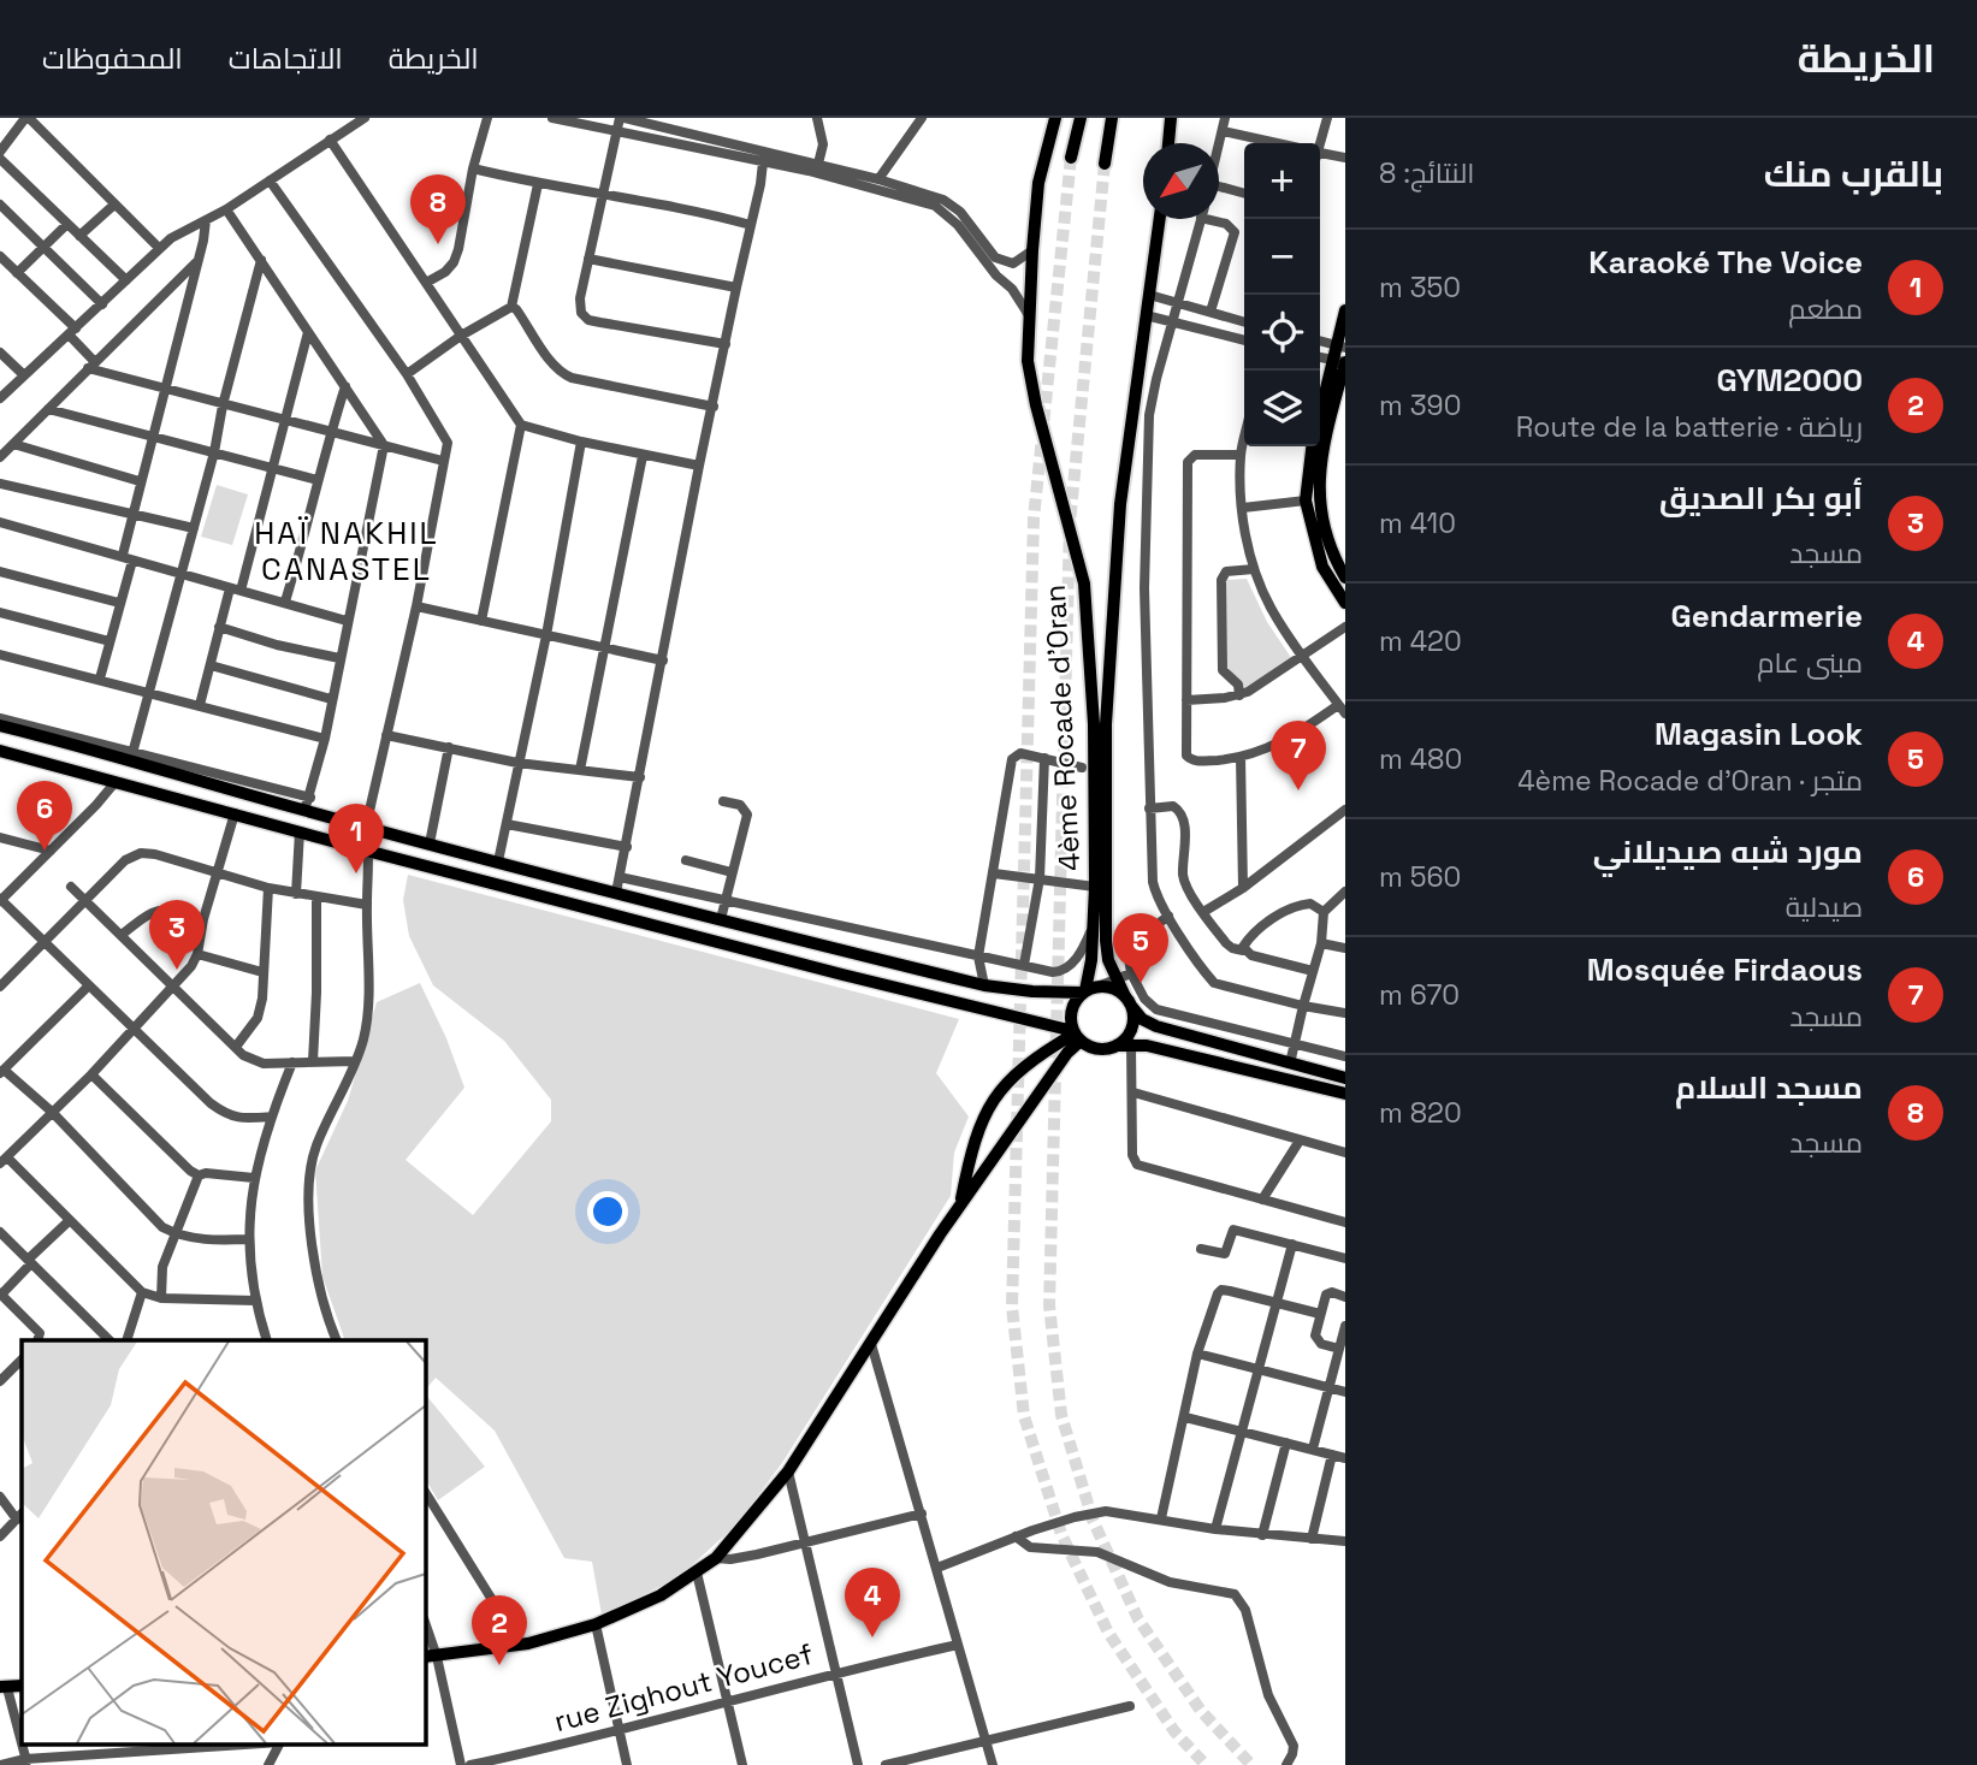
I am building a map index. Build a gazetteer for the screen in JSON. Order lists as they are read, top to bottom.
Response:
{
  "streets": {
    "highway": ["4ème Rocade d'Oran"],
    "street": ["rue Zighout Youcef"]
  },
  "districts": ["HAÏ NAKHIL CANASTEL"],
  "north": "bottom left",
  "page": {
    "header": "الخريطة",
    "nav": ["الخريطة", "الاتجاهات", "المحفوظات"],
    "heading": ["بالقرب منك", "النتائج: 8"],
    "map_buttons": ["+", "−"],
    "pins": [
      "8",
      "7",
      "6",
      "1",
      "3",
      "5",
      "4",
      "2"
    ],
    "list": [
      {
        "mark": "1",
        "name": "Karaoké The Voice",
        "note": "مطعم",
        "value": "350 m"
      },
      {
        "mark": "2",
        "name": "GYM2000",
        "note": "رياضة · Route de la batterie",
        "value": "390 m"
      },
      {
        "mark": "3",
        "name": "أبو بكر الصديق",
        "note": "مسجد",
        "value": "410 m"
      },
      {
        "mark": "4",
        "name": "Gendarmerie",
        "note": "مبنى عام",
        "value": "420 m"
      },
      {
        "mark": "5",
        "name": "Magasin Look",
        "note": "متجر · 4ème Rocade d'Oran",
        "value": "480 m"
      },
      {
        "mark": "6",
        "name": "مورد شبه صيديلاني",
        "note": "صيدلية",
        "value": "560 m"
      },
      {
        "mark": "7",
        "name": "Mosquée Firdaous",
        "note": "مسجد",
        "value": "670 m"
      },
      {
        "mark": "8",
        "name": "مسجد السلام",
        "note": "مسجد",
        "value": "820 m"
      }
    ]
  }
}
